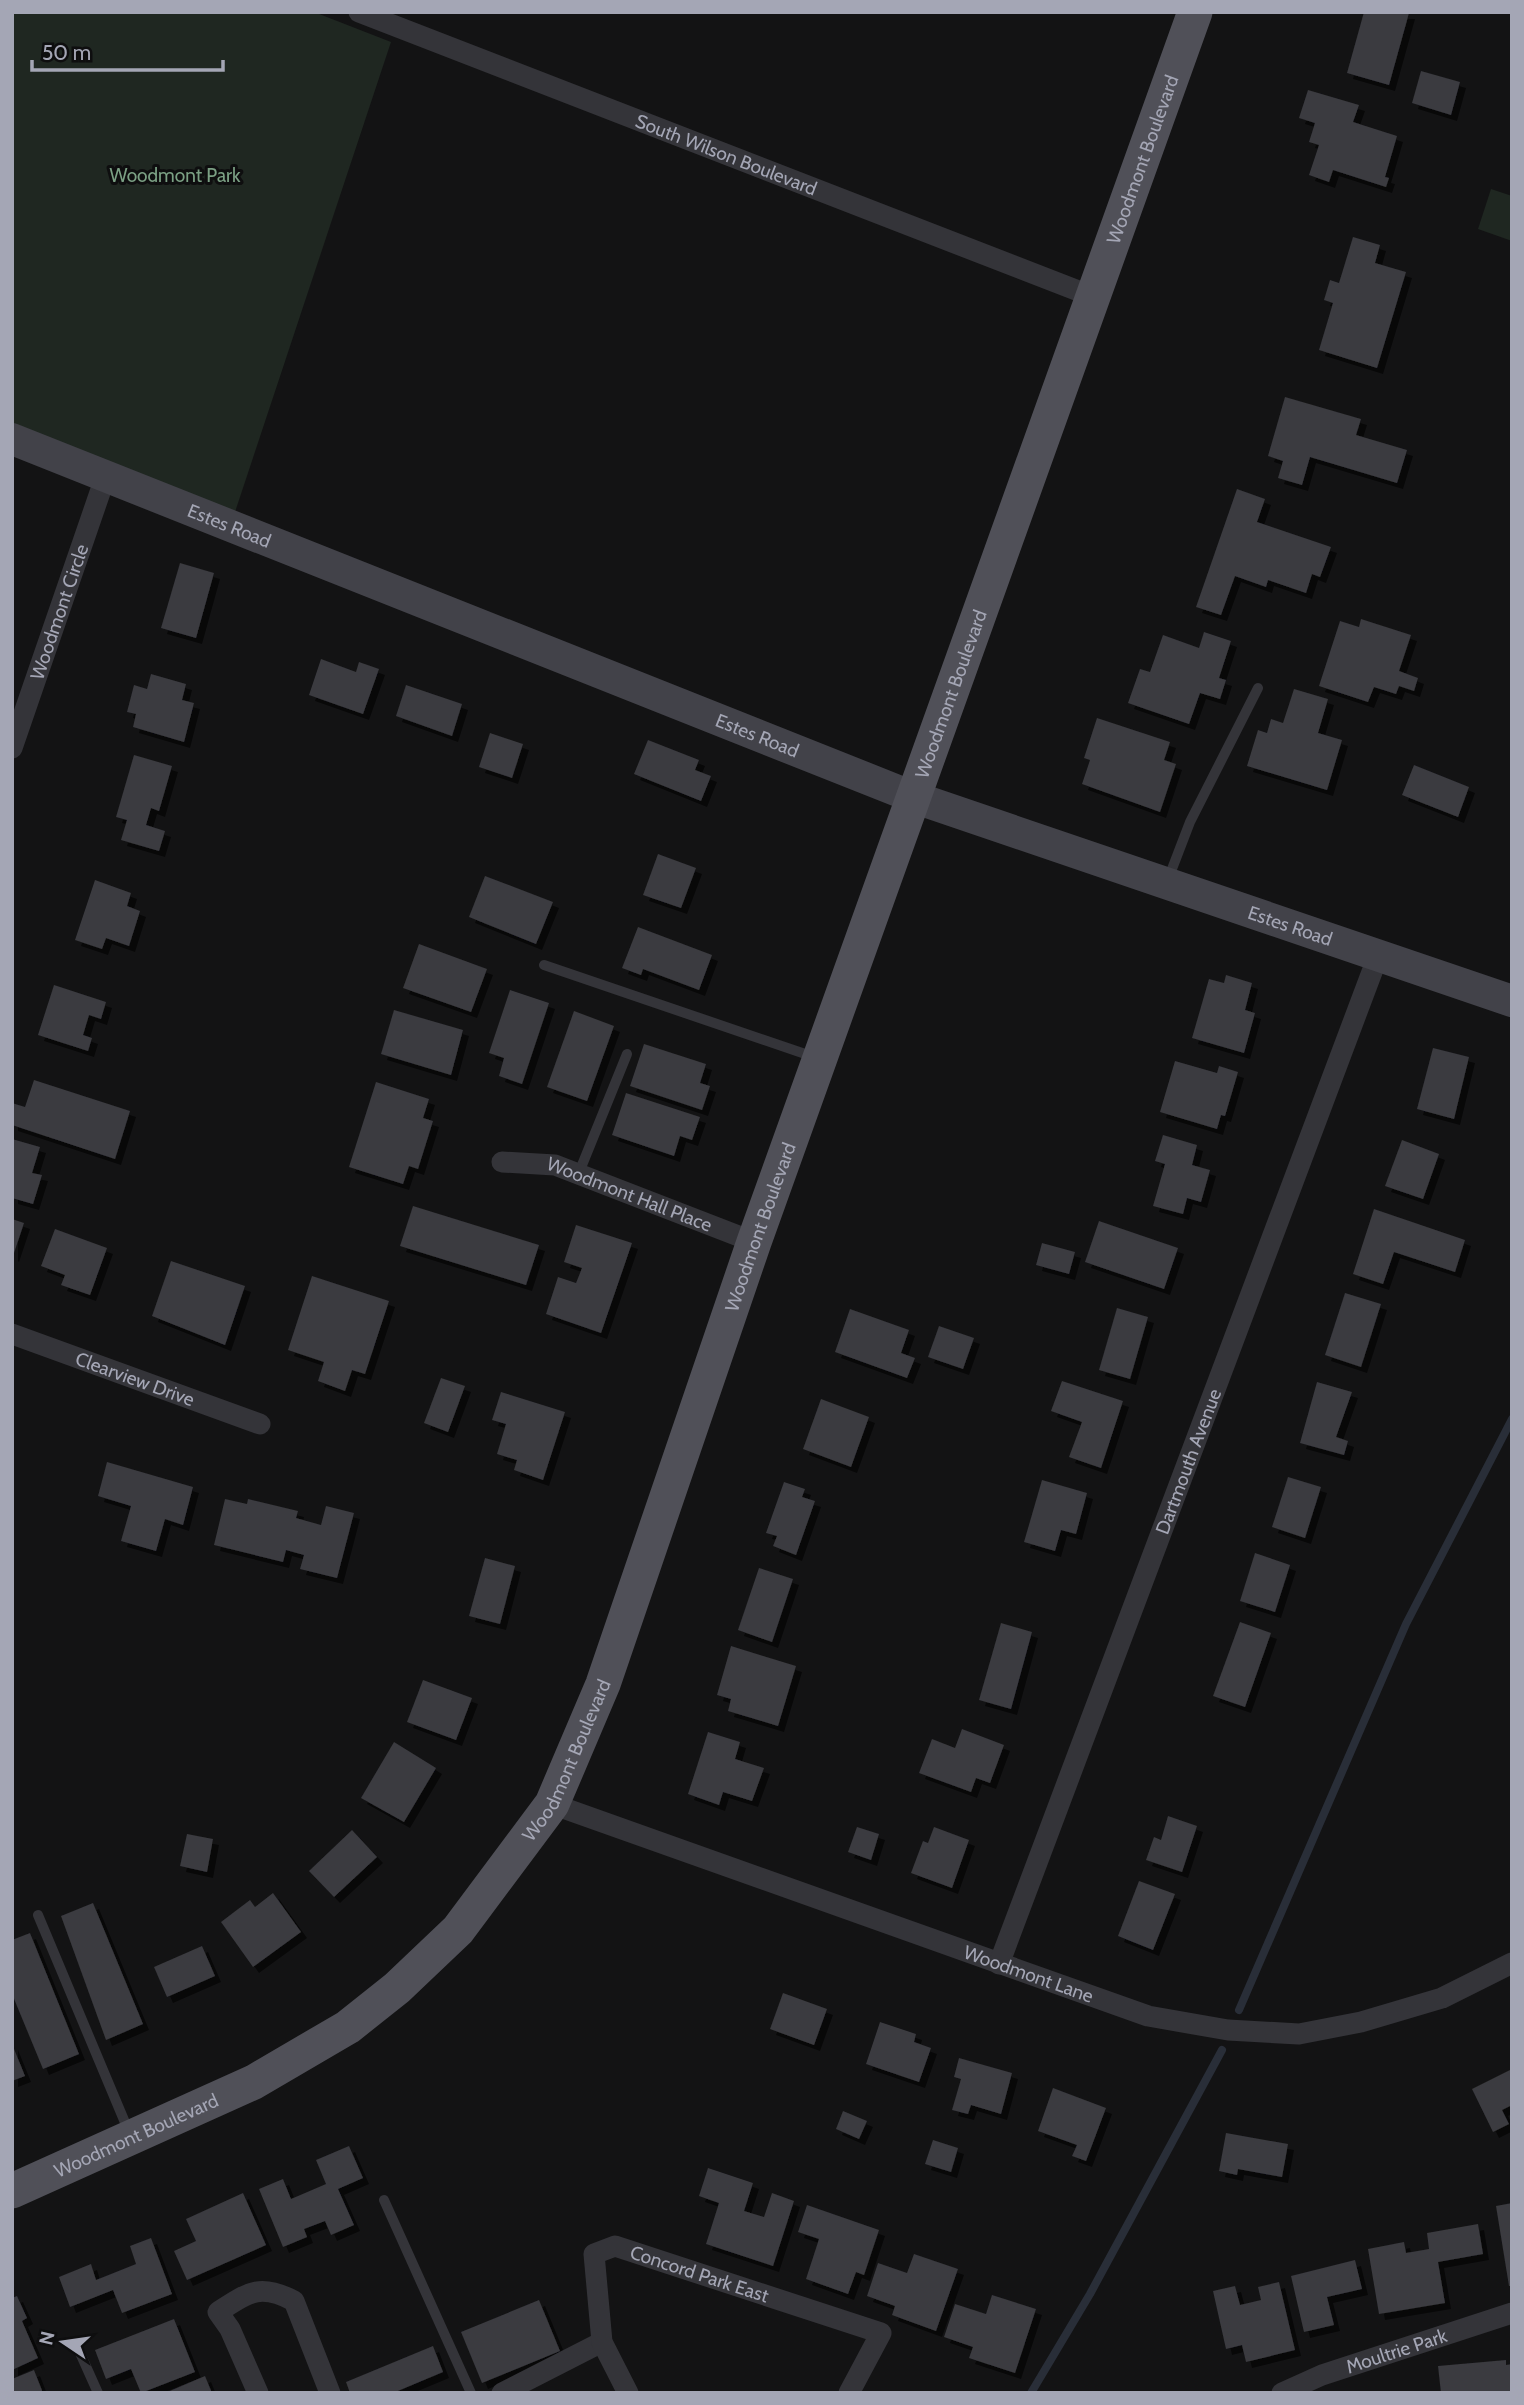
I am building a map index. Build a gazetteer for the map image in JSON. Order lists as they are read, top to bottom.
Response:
{
  "streets": {
    "main road": ["Woodmont Boulevard"],
    "street": [
      "South Wilson Boulevard",
      "Estes Road",
      "Woodmont Circle",
      "Woodmont Hall Place",
      "Clearview Drive",
      "Dartmouth Avenue",
      "Woodmont Lane",
      "Concord Park East",
      "Moultrie Park"
    ]
  },
  "crossings": [
    ["South Wilson Boulevard", "Woodmont Boulevard"],
    ["Woodmont Boulevard", "Estes Road"],
    ["Woodmont Boulevard", "Woodmont Hall Place"],
    ["Woodmont Boulevard", "Woodmont Lane"],
    ["Estes Road", "Woodmont Circle"],
    ["Estes Road", "Dartmouth Avenue"],
    ["Dartmouth Avenue", "Woodmont Lane"]
  ],
  "parks": ["Woodmont Park"],
  "scale_bar": "50 m",
  "north": "left"
}
